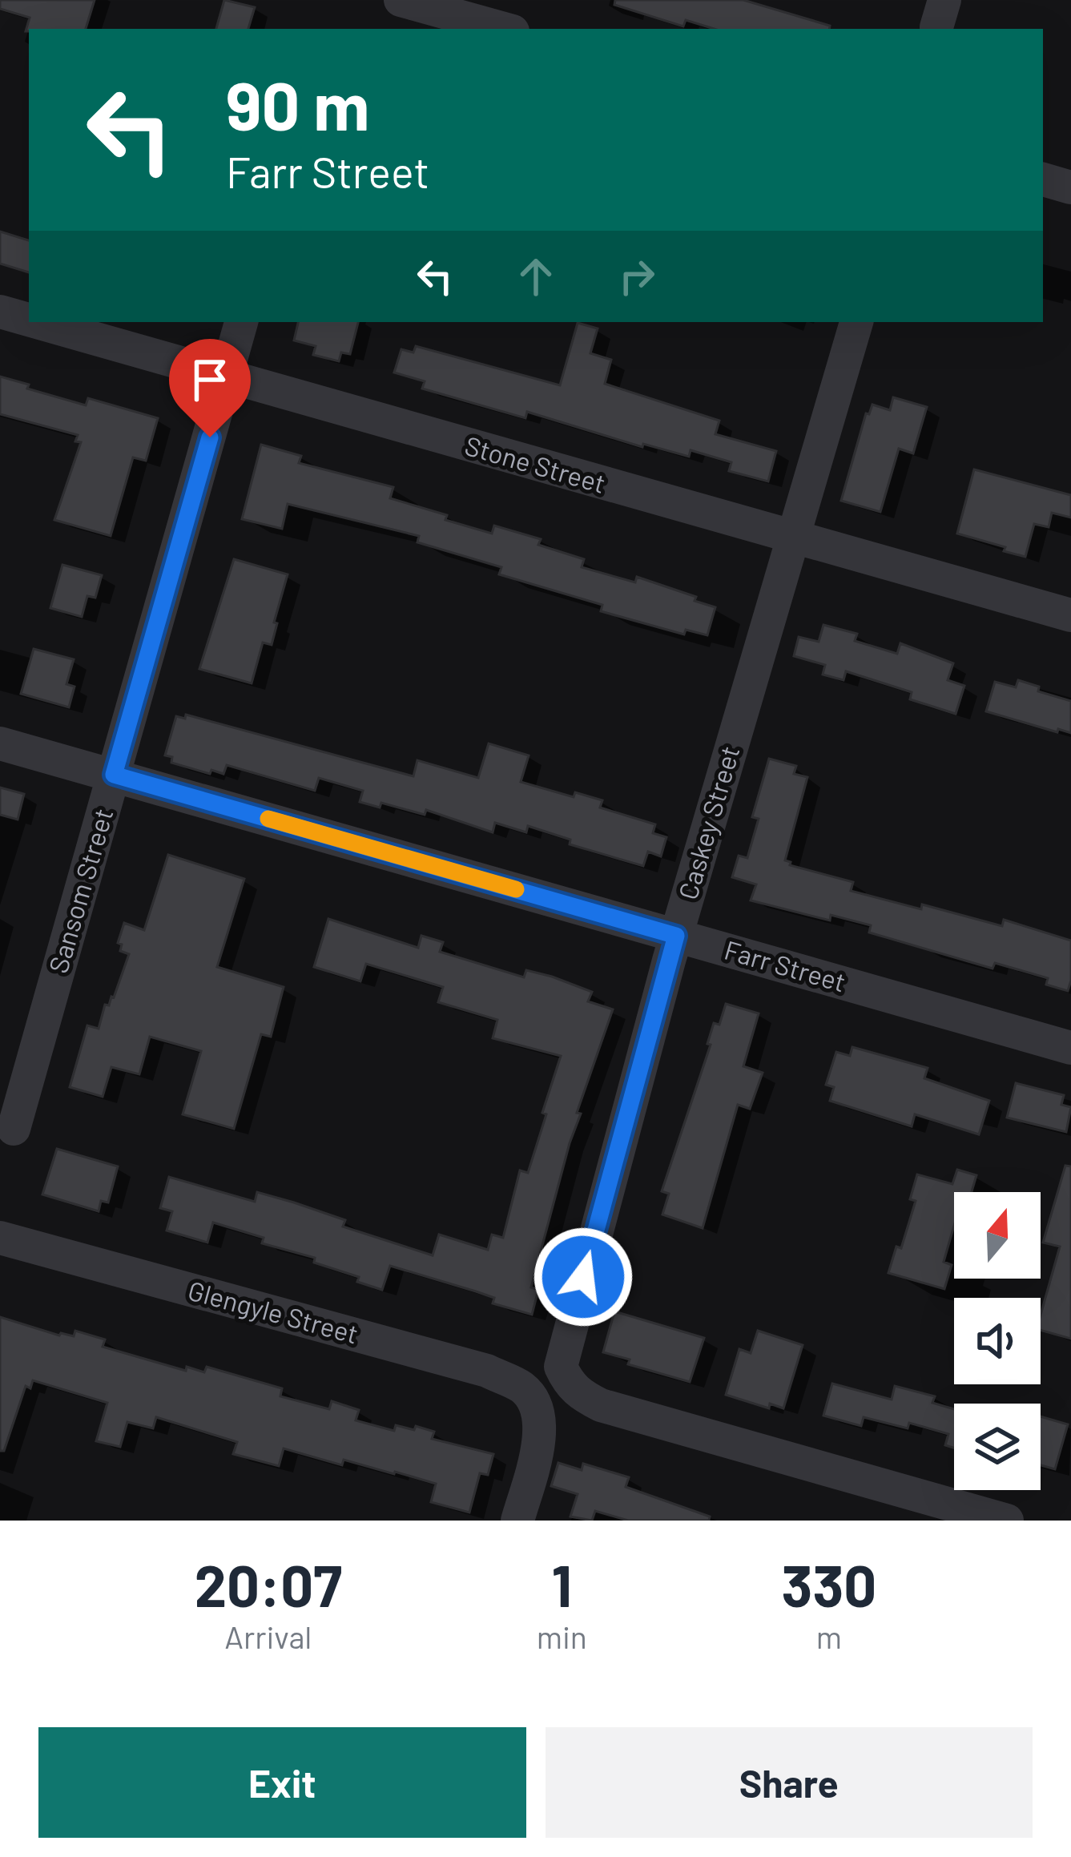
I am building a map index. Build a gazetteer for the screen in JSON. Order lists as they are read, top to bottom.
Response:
{
  "streets": {
    "street": [
      "Stone Street",
      "Caskey Street",
      "Sansom Street",
      "Farr Street",
      "Glengyle Street"
    ]
  },
  "crossings": [
    ["Stone Street", "Caskey Street"],
    ["Stone Street", "Sansom Street"],
    ["Caskey Street", "Farr Street"],
    ["Sansom Street", "Farr Street"]
  ],
  "north": "top",
  "page": {
    "turn": ["90 m", "Farr Street"],
    "eta": [
      "20:07",
      "Arrival",
      "1",
      "min",
      "330",
      "m"
    ],
    "buttons": ["Exit", "Share"]
  }
}
